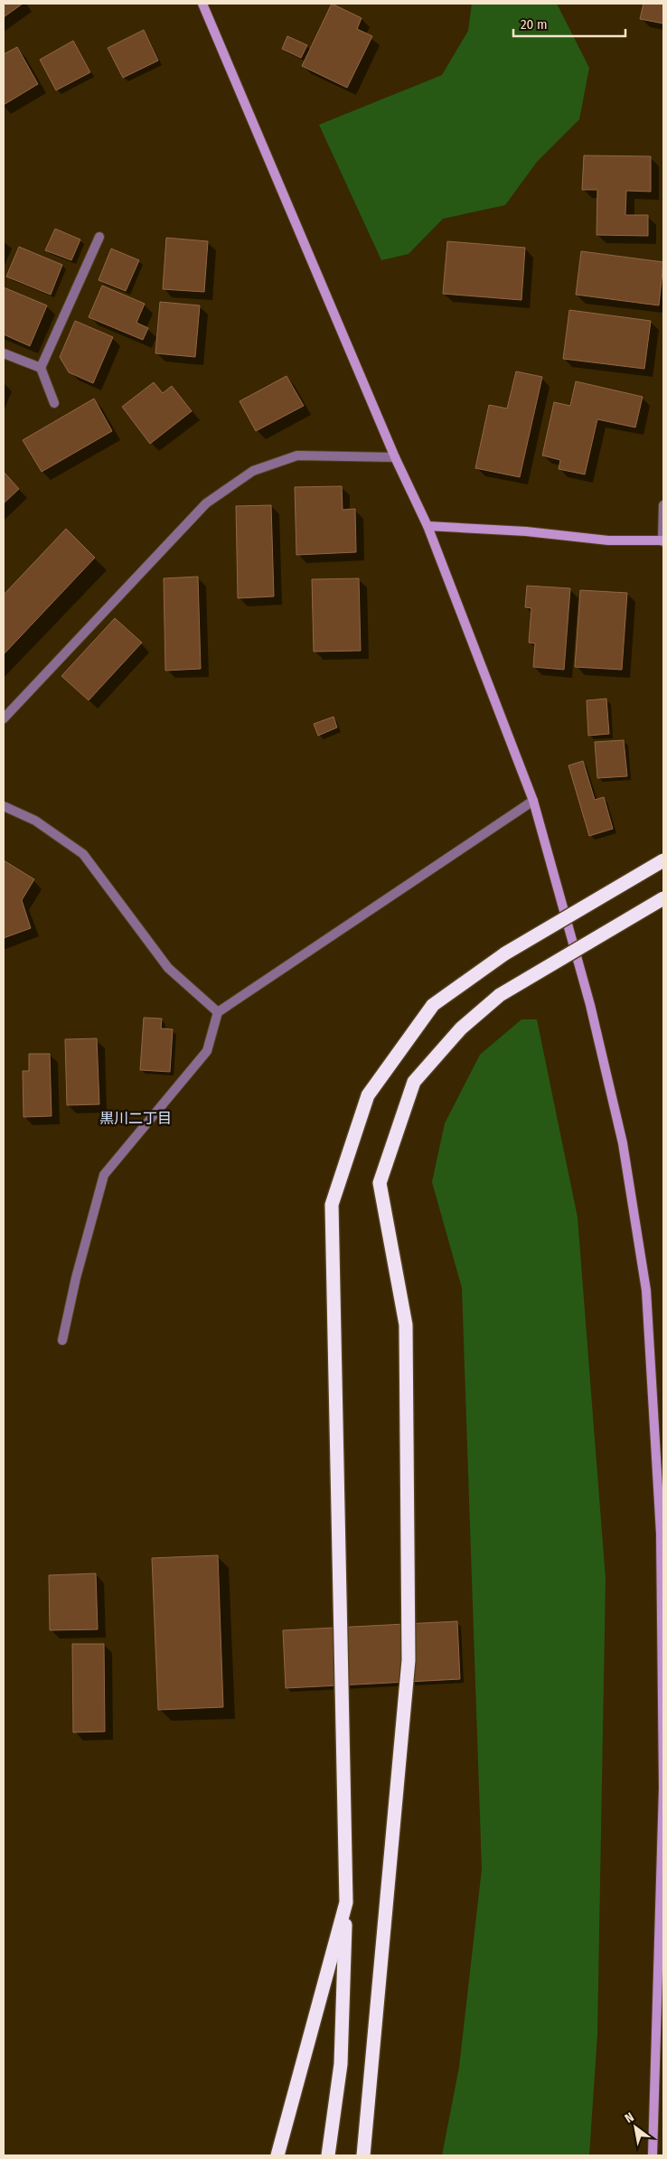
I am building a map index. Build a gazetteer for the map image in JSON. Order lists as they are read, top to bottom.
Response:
{
  "districts": ["黒川二丁目"],
  "scale_bar": "20 m",
  "north": "top left"
}
